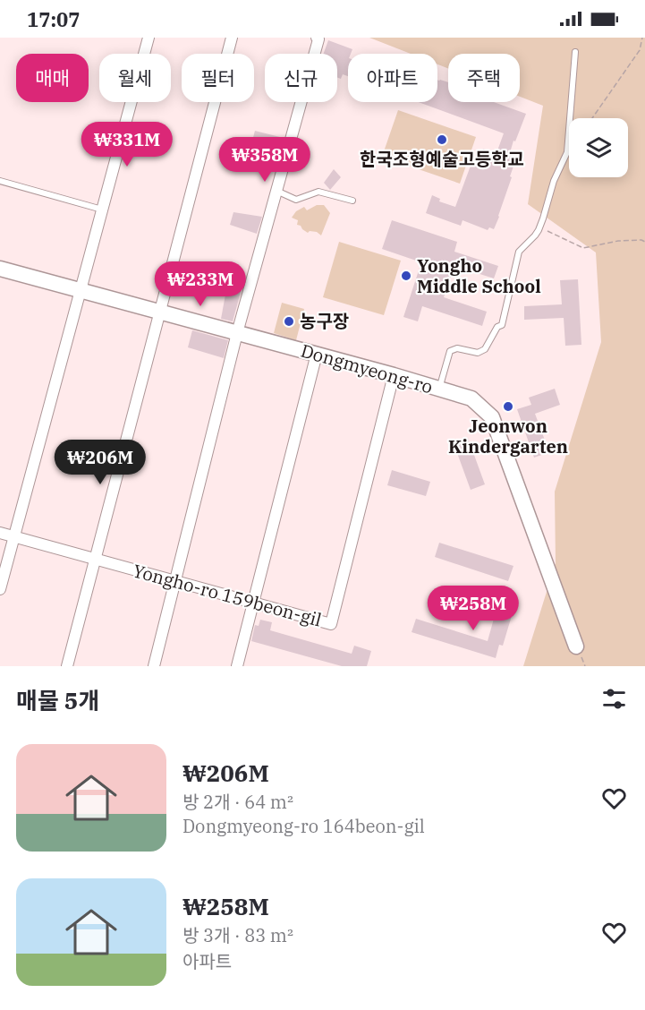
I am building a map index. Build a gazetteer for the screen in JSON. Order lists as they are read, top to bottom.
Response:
{
  "streets": {
    "street": ["Dongmyeong-ro", "Yongho-ro 159beon-gil"]
  },
  "crossings": [
    ["Dongmyeong-ro", "Yongho-ro 159beon-gil"]
  ],
  "places": [
    "한국조형예술고등학교",
    "Yongho Middle School",
    "농구장",
    "Jeonwon Kindergarten"
  ],
  "page": {
    "status": "17:07",
    "chip": [
      "매매",
      "월세",
      "필터",
      "신규",
      "아파트",
      "주택"
    ],
    "price": [
      "₩331M",
      "₩358M",
      "₩233M",
      "₩206M",
      "₩258M"
    ],
    "heading": "매물 5개",
    "list": [
      {
        "name": "₩206M",
        "note": "방 2개 · 64 m² · Dongmyeong-ro 164beon-gil"
      },
      {
        "name": "₩258M",
        "note": "방 3개 · 83 m² · 아파트"
      }
    ]
  }
}
